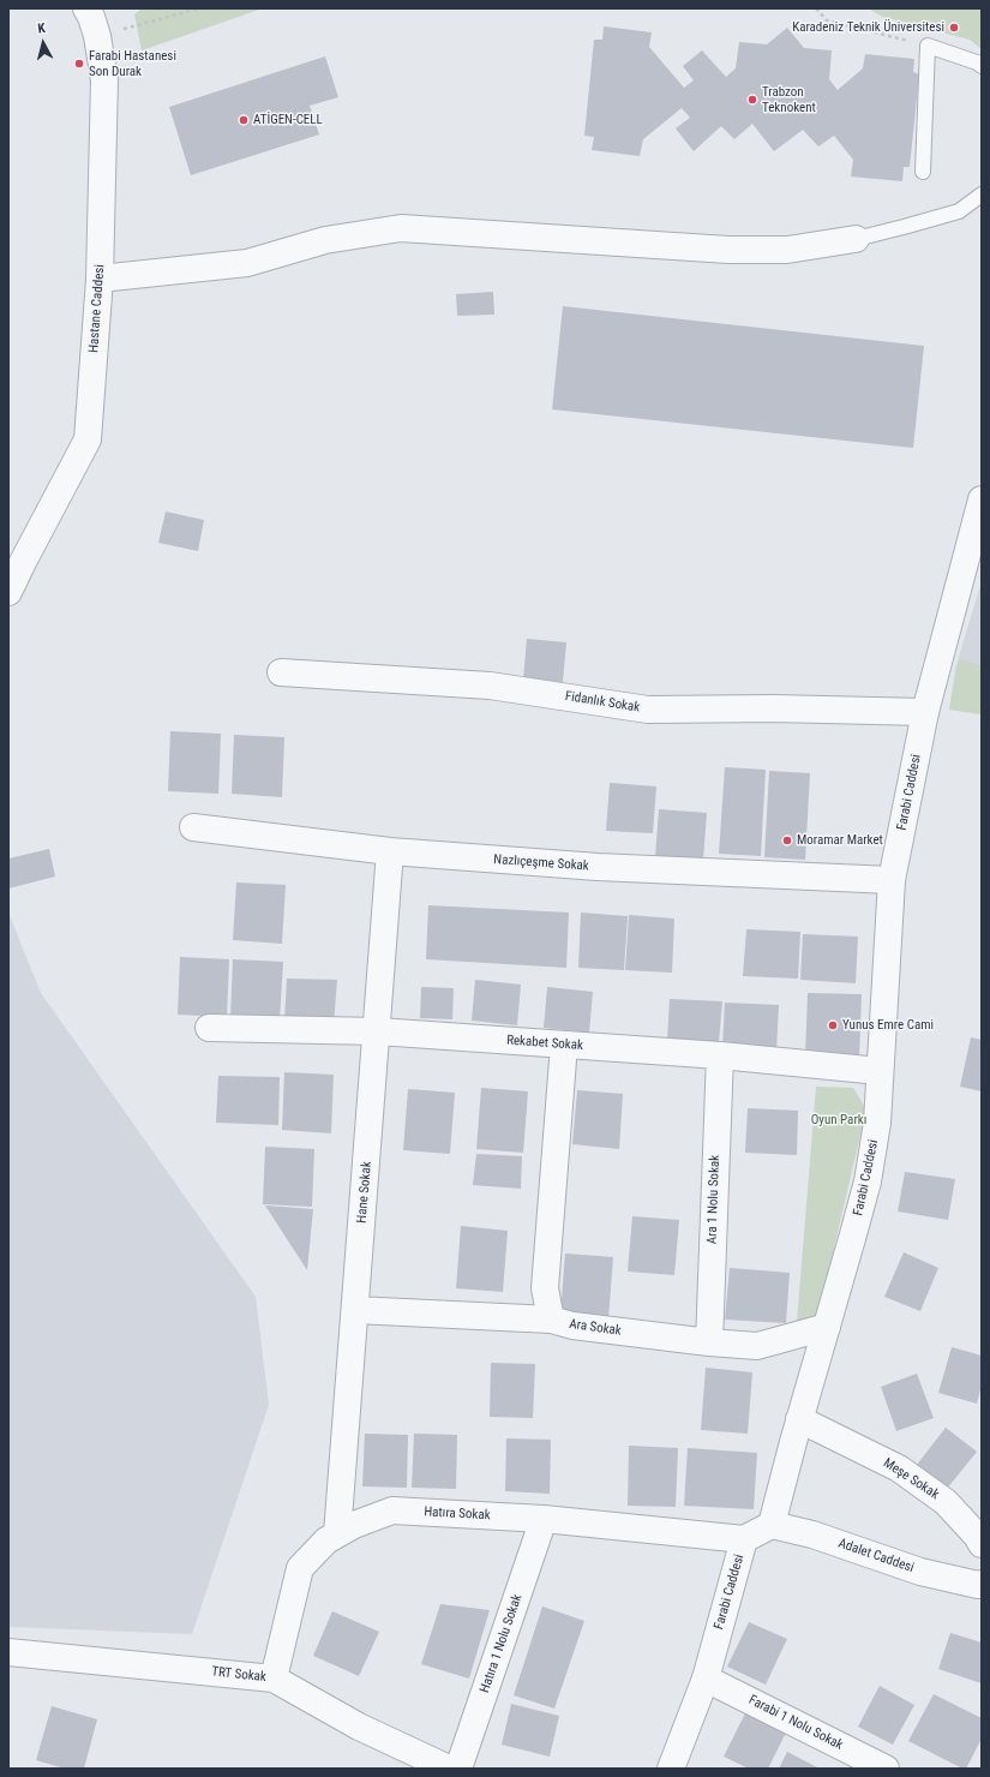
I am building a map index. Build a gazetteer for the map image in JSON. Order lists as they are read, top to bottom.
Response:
{
  "streets": {
    "street": [
      "Hastane Caddesi",
      "Fidanlık Sokak",
      "Farabi Caddesi",
      "Nazlıçeşme Sokak",
      "Rekabet Sokak",
      "Hane Sokak",
      "Ara 1 Nolu Sokak",
      "Ara Sokak",
      "Meşe Sokak",
      "Hatıra Sokak",
      "Adalet Caddesi",
      "Hatıra 1 Nolu Sokak",
      "TRT Sokak",
      "Farabi 1 Nolu Sokak"
    ]
  },
  "crossings": [
    ["Fidanlık Sokak", "Farabi Caddesi"],
    ["Farabi Caddesi", "Nazlıçeşme Sokak"],
    ["Farabi Caddesi", "Rekabet Sokak"],
    ["Farabi Caddesi", "Ara Sokak"],
    ["Farabi Caddesi", "Meşe Sokak"],
    ["Farabi Caddesi", "Hatıra Sokak"],
    ["Farabi Caddesi", "Adalet Caddesi"],
    ["Farabi Caddesi", "Farabi 1 Nolu Sokak"],
    ["Nazlıçeşme Sokak", "Hane Sokak"],
    ["Rekabet Sokak", "Hane Sokak"],
    ["Rekabet Sokak", "Ara 1 Nolu Sokak"],
    ["Rekabet Sokak", "Ara Sokak"],
    ["Hane Sokak", "Hatıra Sokak"],
    ["Ara 1 Nolu Sokak", "Ara Sokak"],
    ["Hatıra Sokak", "Hatıra 1 Nolu Sokak"],
    ["Hatıra Sokak", "TRT Sokak"]
  ],
  "parks": ["Oyun Parkı"],
  "places": [
    "Karadeniz Teknik Üniversitesi",
    "Farabi Hastanesi Son Durak",
    "Trabzon Teknokent",
    "ATİGEN-CELL",
    "Moramar Market",
    "Yunus Emre Cami"
  ],
  "north": "top"
}
